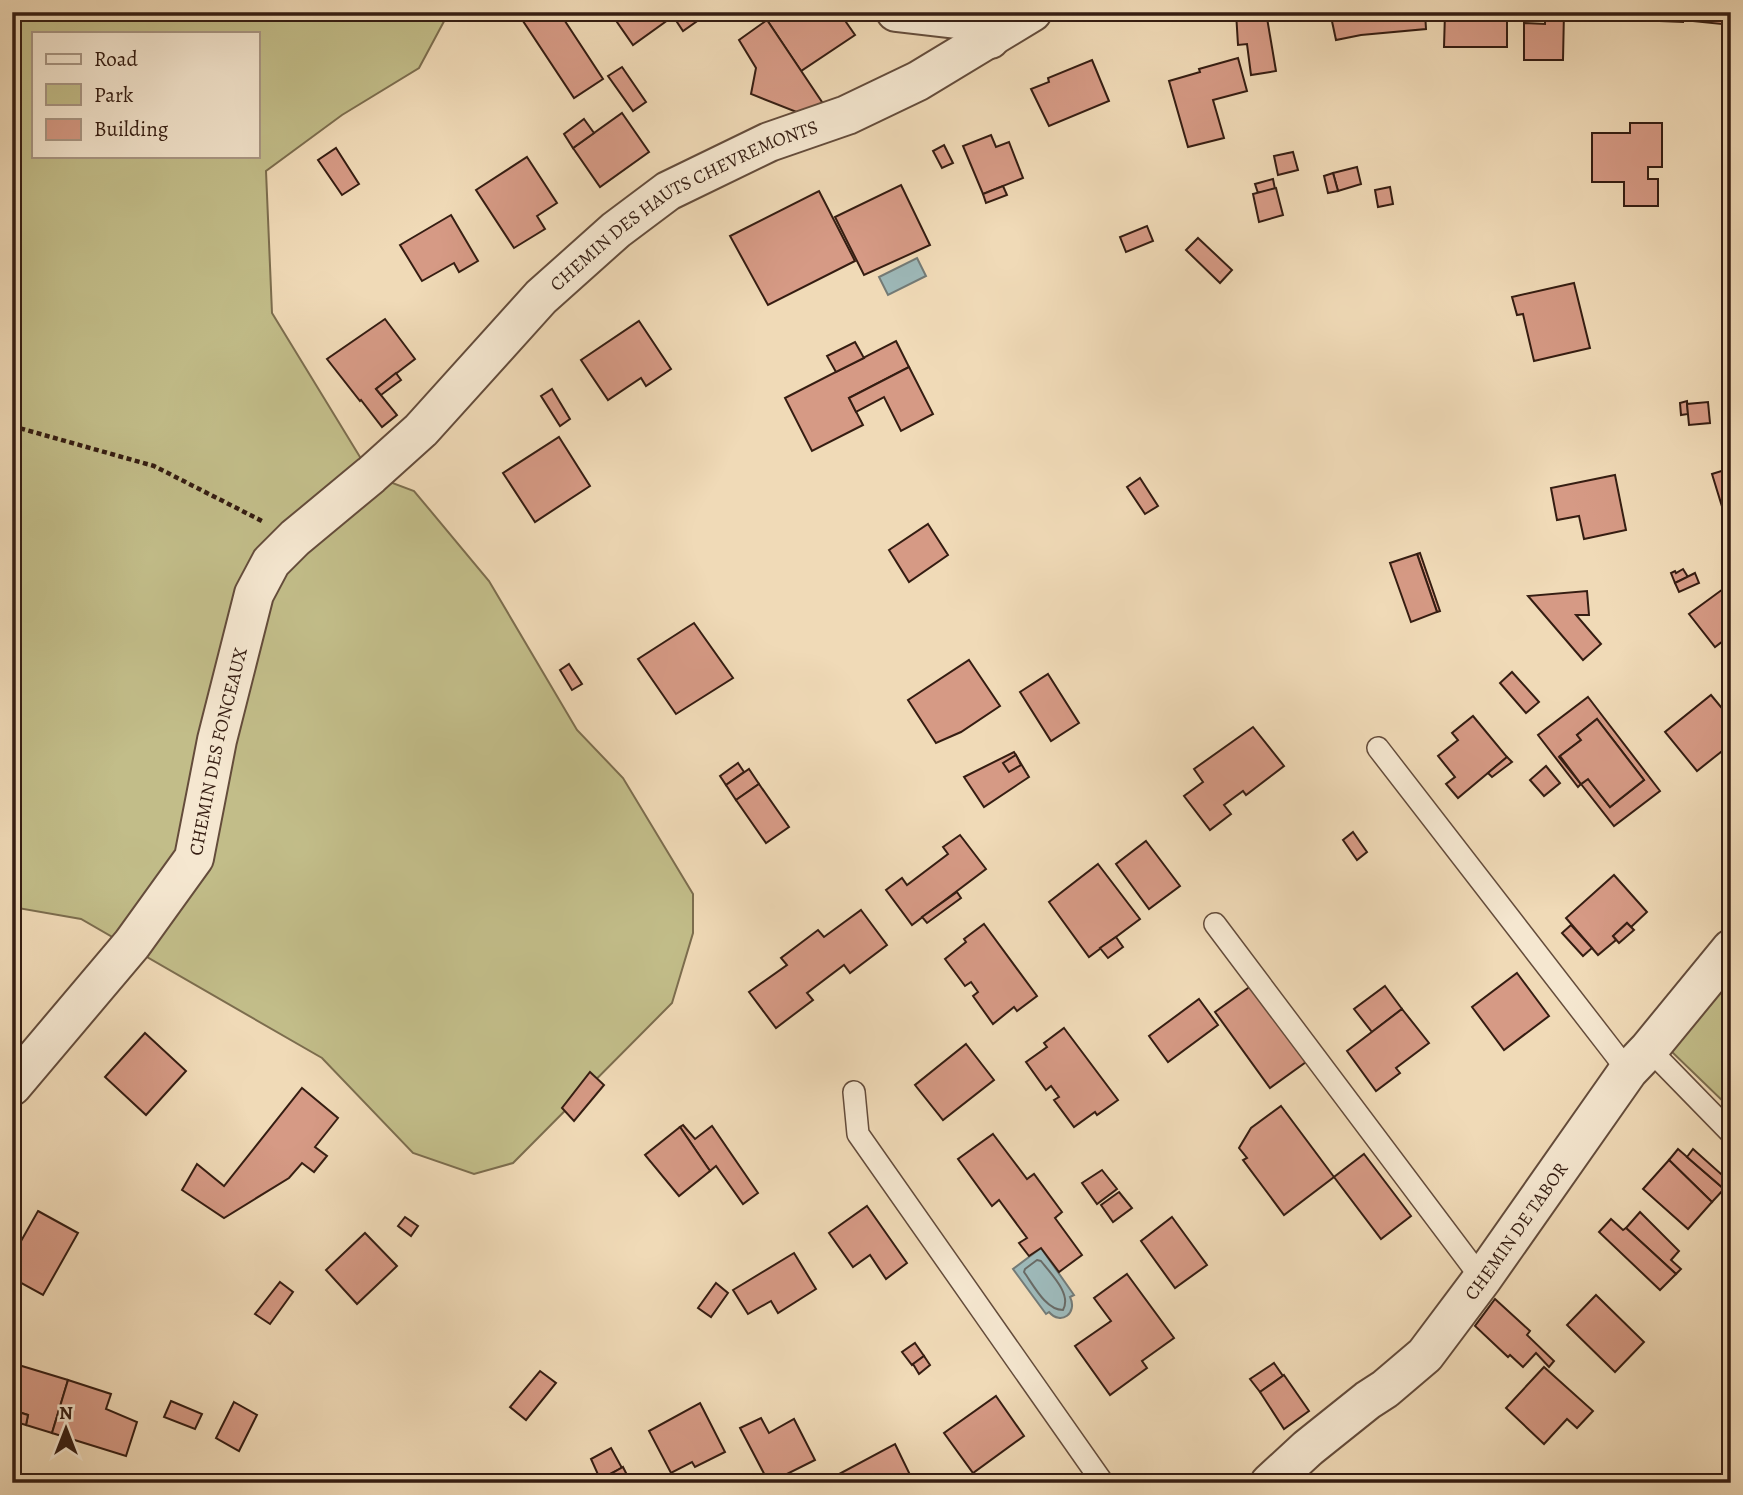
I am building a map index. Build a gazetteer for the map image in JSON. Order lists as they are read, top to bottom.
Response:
{
  "streets": {
    "street": ["CHEMIN DES HAUTS CHEVREMONTS", "CHEMIN DES FONCEAUX", "CHEMIN DE TABOR"]
  },
  "crossings": [
    ["CHEMIN DES HAUTS CHEVREMONTS", "CHEMIN DES FONCEAUX"]
  ],
  "legend": ["Road", "Park", "Building"],
  "north": "top"
}
